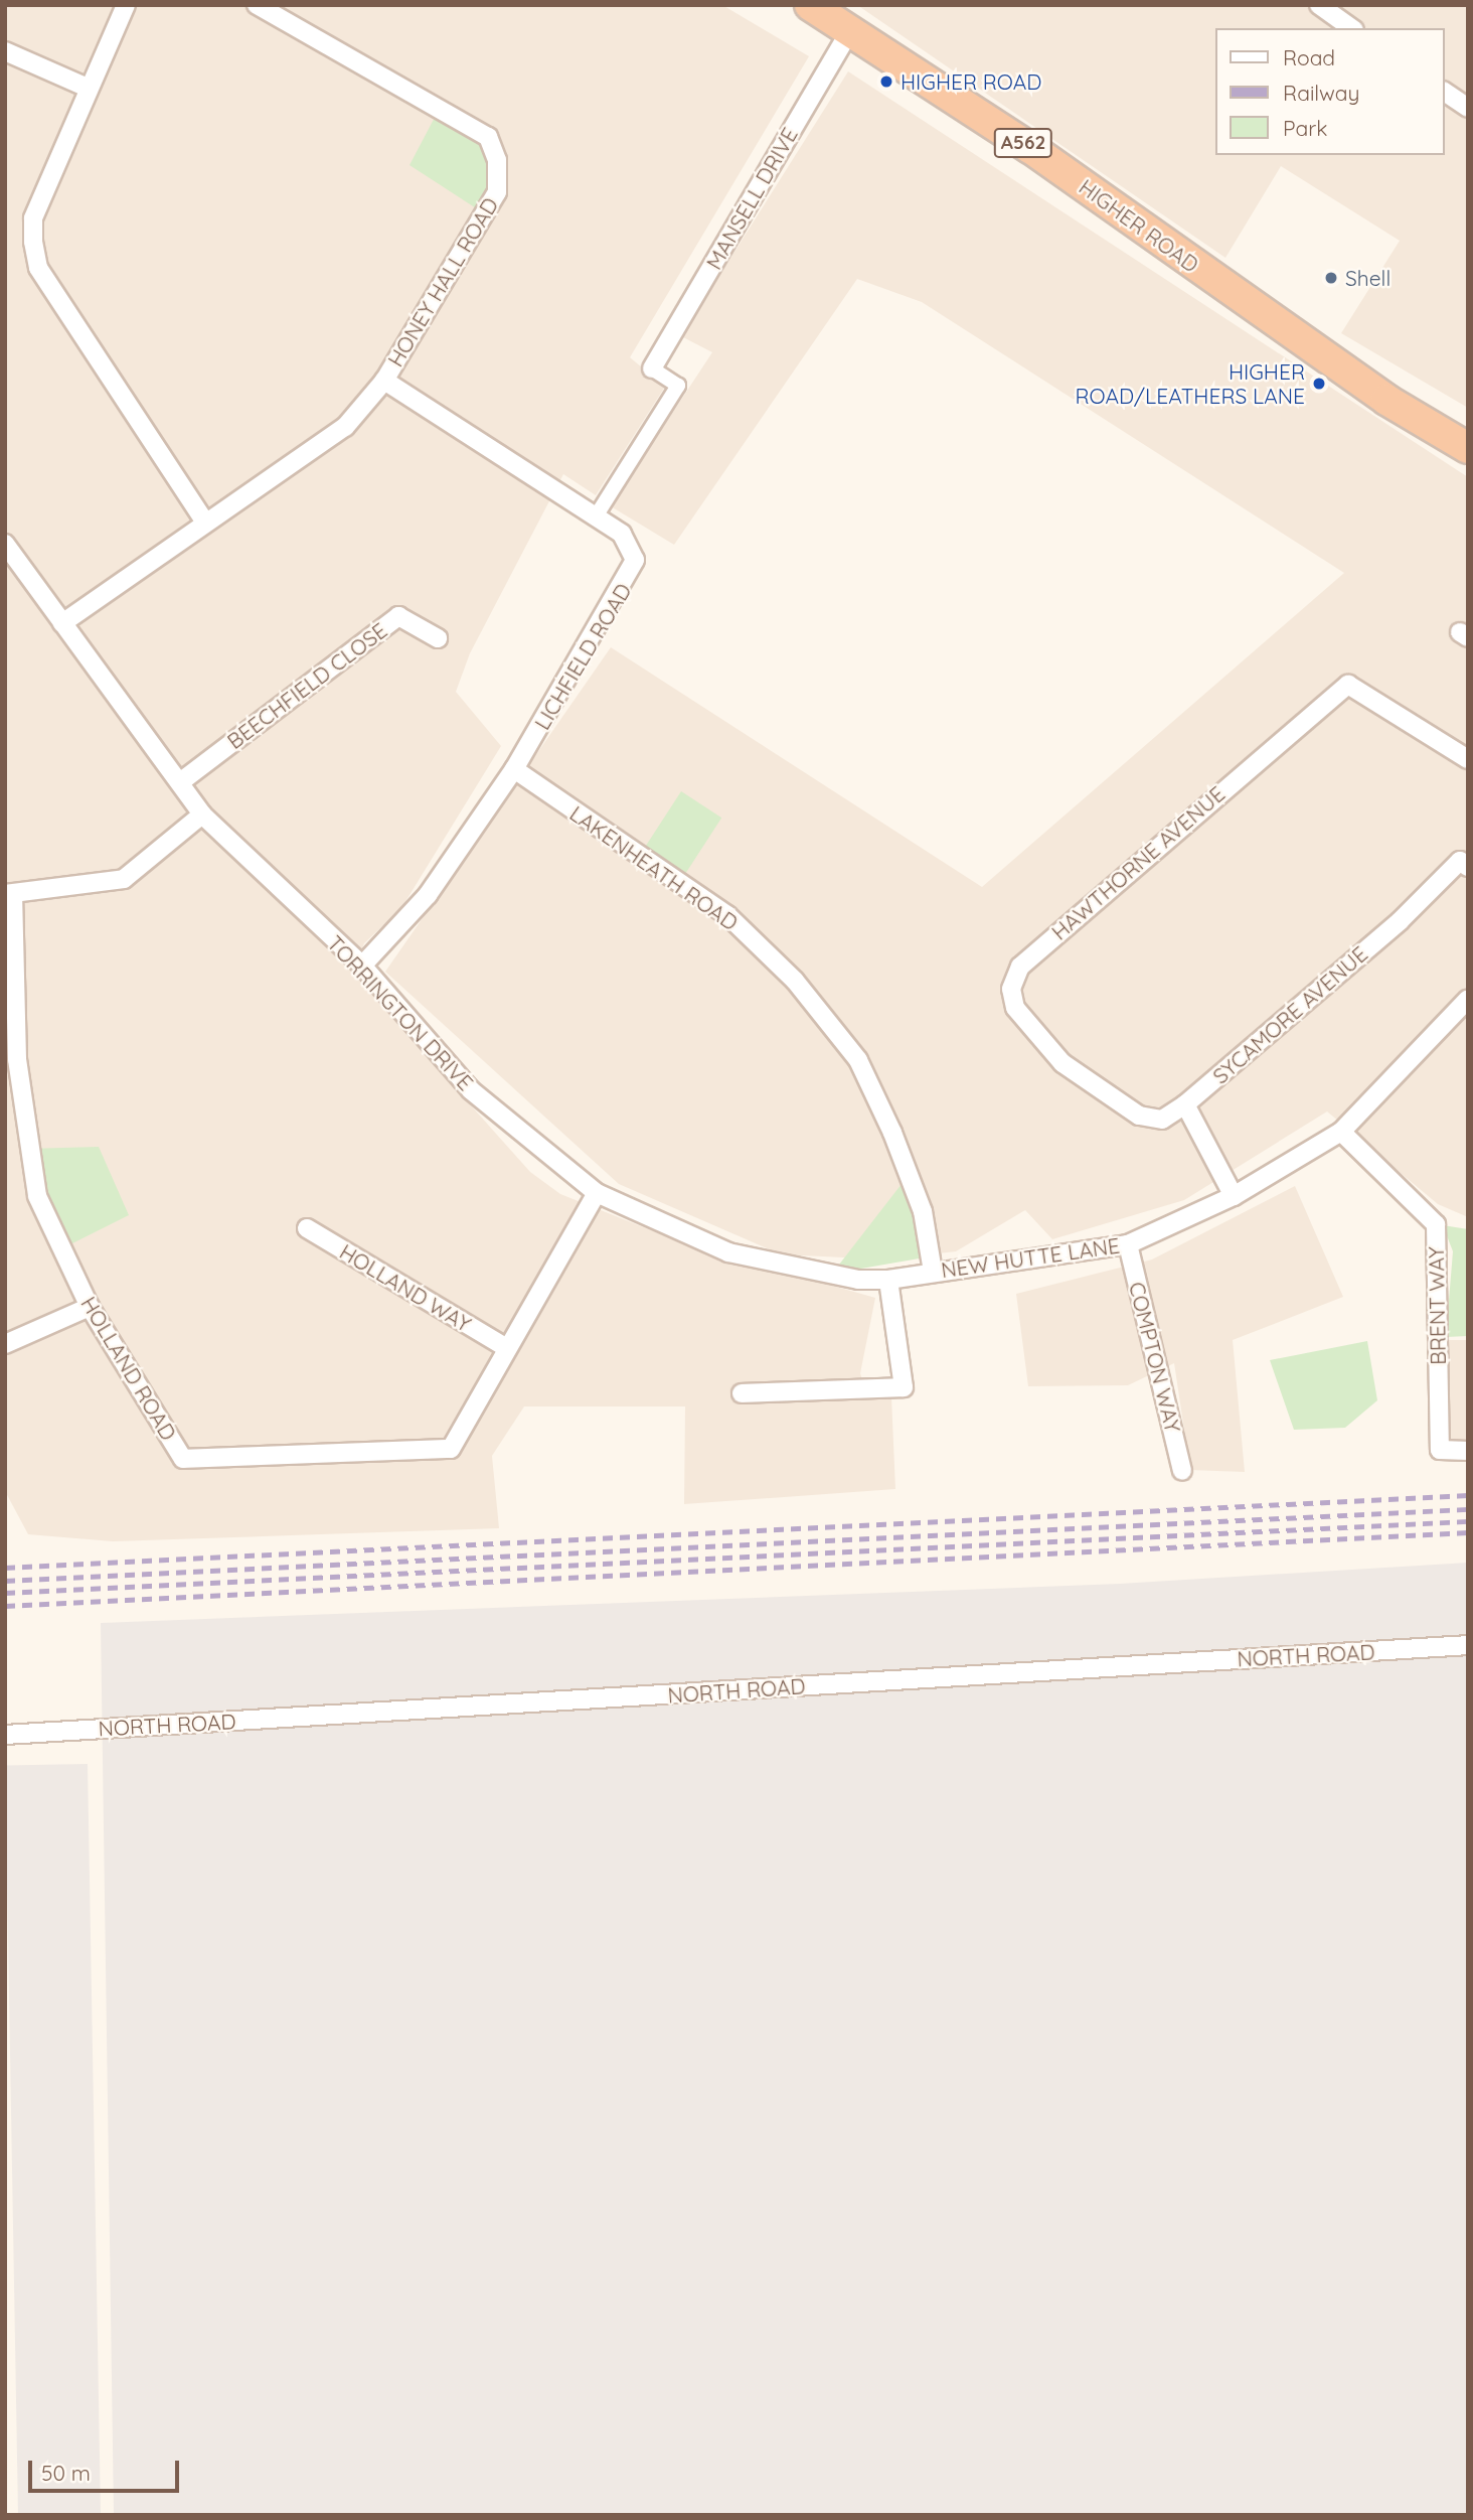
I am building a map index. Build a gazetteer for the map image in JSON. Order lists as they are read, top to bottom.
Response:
{
  "streets": {
    "highway": ["A562", "HIGHER ROAD"],
    "street": [
      "MANSELL DRIVE",
      "HONEY HALL ROAD",
      "LICHFIELD ROAD",
      "BEECHFIELD CLOSE",
      "HAWTHORNE AVENUE",
      "LAKENHEATH ROAD",
      "TORRINGTON DRIVE",
      "SYCAMORE AVENUE",
      "NEW HUTTE LANE",
      "HOLLAND WAY",
      "BRENT WAY",
      "COMPTON WAY",
      "HOLLAND ROAD",
      "NORTH ROAD"
    ]
  },
  "crossings": [
    ["MANSELL DRIVE", "HIGHER ROAD"],
    ["HONEY HALL ROAD", "LICHFIELD ROAD"],
    ["HONEY HALL ROAD", "TORRINGTON DRIVE"],
    ["LICHFIELD ROAD", "LAKENHEATH ROAD"],
    ["LICHFIELD ROAD", "TORRINGTON DRIVE"],
    ["BEECHFIELD CLOSE", "TORRINGTON DRIVE"],
    ["HAWTHORNE AVENUE", "SYCAMORE AVENUE"],
    ["LAKENHEATH ROAD", "NEW HUTTE LANE"],
    ["TORRINGTON DRIVE", "NEW HUTTE LANE"],
    ["TORRINGTON DRIVE", "HOLLAND ROAD"],
    ["NEW HUTTE LANE", "BRENT WAY"],
    ["NEW HUTTE LANE", "COMPTON WAY"],
    ["HOLLAND WAY", "HOLLAND ROAD"]
  ],
  "places": ["HIGHER ROAD", "Shell", "HIGHER ROAD/LEATHERS LANE"],
  "legend": ["Road", "Railway", "Park"],
  "scale_bar": "50 m"
}
